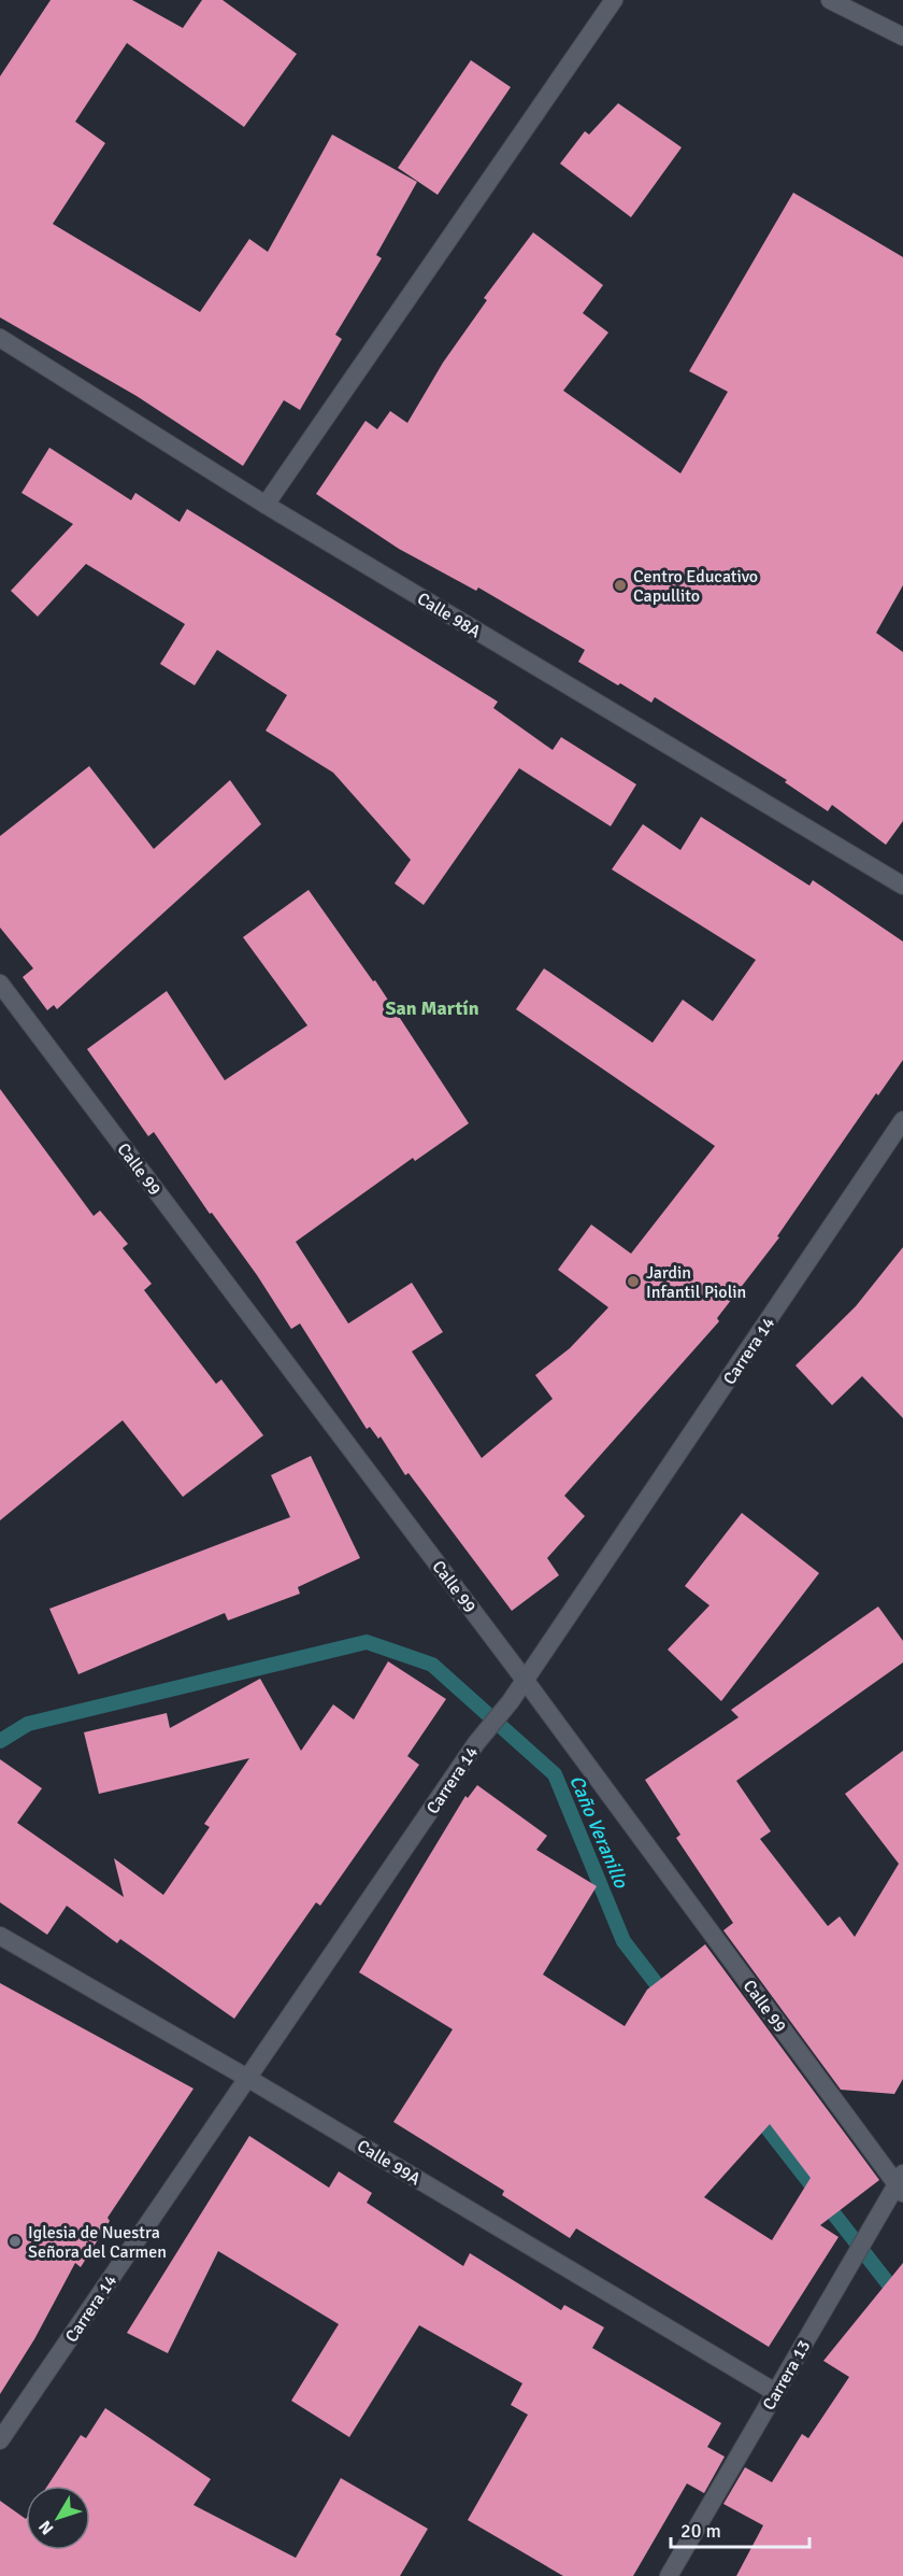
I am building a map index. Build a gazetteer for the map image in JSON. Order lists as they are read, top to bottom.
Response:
{
  "streets": {
    "street": [
      "Calle 98A",
      "Calle 99",
      "Carrera 14",
      "Calle 99A",
      "Carrera 13"
    ]
  },
  "crossings": [
    ["Calle 99", "Carrera 14"],
    ["Calle 99", "Carrera 13"],
    ["Carrera 14", "Calle 99A"],
    ["Calle 99A", "Carrera 13"]
  ],
  "districts": ["San Martín"],
  "water": ["Caño Veranillo"],
  "places": ["Centro Educativo Capullito", "Jardin Infantil Piolin", "Iglesia de Nuestra Señora del Carmen"],
  "scale_bar": "20 m",
  "north": "bottom left"
}
